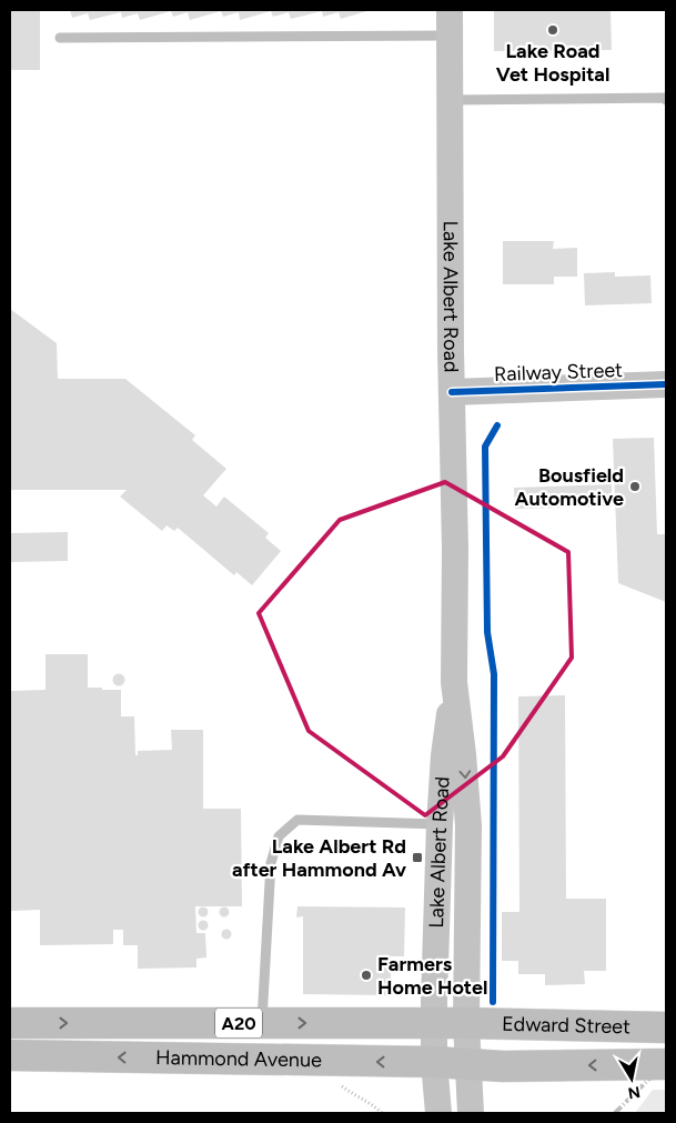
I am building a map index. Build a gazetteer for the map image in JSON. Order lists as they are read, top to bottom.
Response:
{
  "streets": {
    "highway": ["A20", "Edward Street", "Hammond Avenue"],
    "main road": ["Lake Albert Road", "Railway Street"]
  },
  "crossings": [
    ["Lake Albert Road", "Railway Street"],
    ["Lake Albert Road", "Edward Street"],
    ["Lake Albert Road", "Hammond Avenue"],
    ["Edward Street", "Hammond Avenue"]
  ],
  "places": {
    "other": ["Lake Road Vet Hospital", "Bousfield Automotive", "Farmers Home Hotel"],
    "transit": ["Lake Albert Rd after Hammond Av"]
  },
  "north": "bottom"
}
